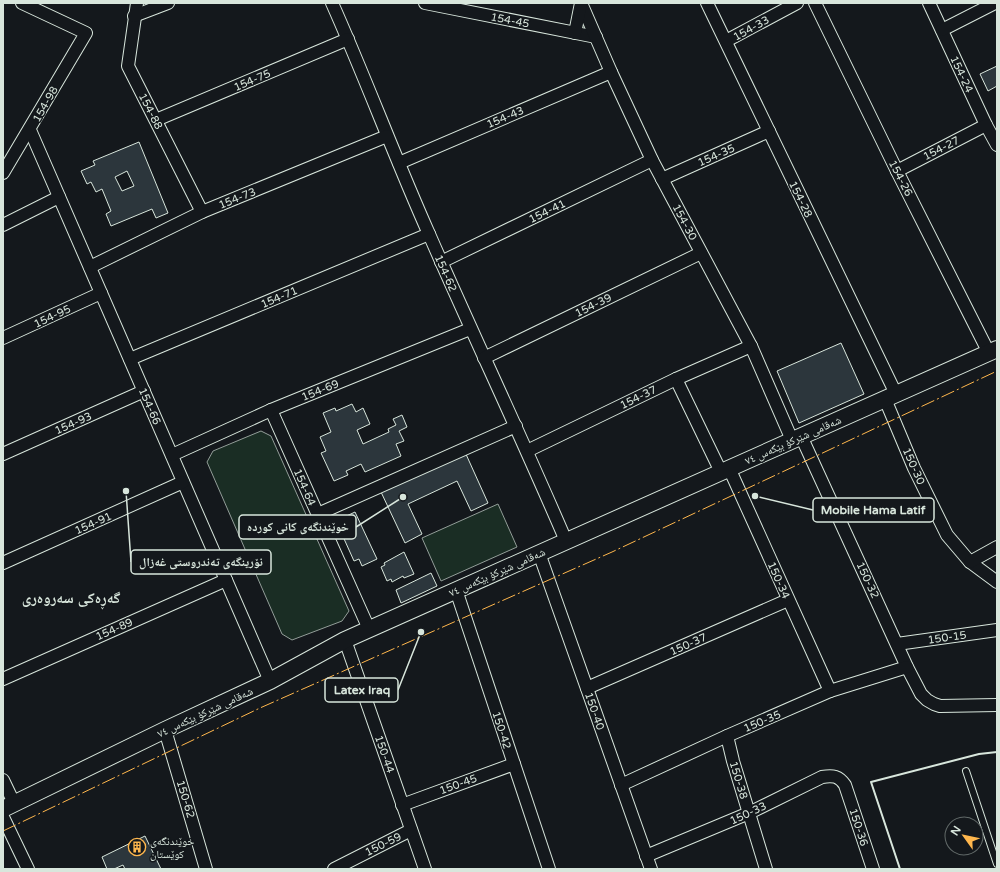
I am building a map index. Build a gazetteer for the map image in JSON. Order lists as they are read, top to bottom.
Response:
{
  "streets": {
    "street": [
      "154-45",
      "154-33",
      "154-24",
      "154-75",
      "154-98",
      "154-88",
      "154-43",
      "154-27",
      "154-35",
      "154-26",
      "154-73",
      "154-28",
      "154-41",
      "154-30",
      "154-62",
      "154-71",
      "154-39",
      "154-95",
      "154-69",
      "154-37",
      "154-66",
      "154-93",
      "شەقامی شێرکۆ بێکەس ٧٤",
      "150-30",
      "154-64",
      "154-91",
      "150-34",
      "150-32",
      "154-89",
      "150-15",
      "150-37",
      "150-40",
      "150-35",
      "150-42",
      "150-44",
      "150-38",
      "150-45",
      "150-62",
      "150-33",
      "150-36",
      "150-59"
    ]
  },
  "crossings": [
    ["154-45", "154-30"],
    ["154-33", "154-28"],
    ["154-24", "154-27"],
    ["154-75", "154-88"],
    ["154-75", "154-62"],
    ["154-98", "154-66"],
    ["154-88", "154-73"],
    ["154-43", "154-30"],
    ["154-43", "154-62"],
    ["154-27", "154-26"],
    ["154-35", "154-28"],
    ["154-35", "154-30"],
    ["154-26", "شەقامی شێرکۆ بێکەس ٧٤"],
    ["154-73", "154-62"],
    ["154-73", "154-66"],
    ["154-28", "شەقامی شێرکۆ بێکەس ٧٤"],
    ["154-28", "150-30"],
    ["154-41", "154-30"],
    ["154-41", "154-62"],
    ["154-30", "154-39"],
    ["154-30", "154-37"],
    ["154-30", "شەقامی شێرکۆ بێکەس ٧٤"],
    ["154-30", "150-32"],
    ["154-62", "154-71"],
    ["154-62", "154-39"],
    ["154-62", "154-69"],
    ["154-62", "154-37"],
    ["154-62", "شەقامی شێرکۆ بێکەس ٧٤"],
    ["154-71", "154-66"],
    ["154-95", "154-66"],
    ["154-69", "154-66"],
    ["154-69", "154-64"],
    ["154-37", "150-34"],
    ["154-66", "154-93"],
    ["154-66", "شەقامی شێرکۆ بێکەس ٧٤"],
    ["154-66", "154-91"],
    ["154-66", "154-89"],
    ["شەقامی شێرکۆ بێکەس ٧٤", "150-30"],
    ["شەقامی شێرکۆ بێکەس ٧٤", "154-64"],
    ["شەقامی شێرکۆ بێکەس ٧٤", "150-34"],
    ["شەقامی شێرکۆ بێکەس ٧٤", "150-32"],
    ["شەقامی شێرکۆ بێکەس ٧٤", "150-40"],
    ["شەقامی شێرکۆ بێکەس ٧٤", "150-42"],
    ["شەقامی شێرکۆ بێکەس ٧٤", "150-44"],
    ["شەقامی شێرکۆ بێکەس ٧٤", "150-62"],
    ["150-34", "150-37"],
    ["150-34", "150-35"],
    ["150-32", "150-15"],
    ["150-32", "150-35"],
    ["150-37", "150-40"],
    ["150-40", "150-35"],
    ["150-40", "150-33"],
    ["150-35", "150-38"],
    ["150-42", "150-45"],
    ["150-44", "150-45"],
    ["150-44", "150-59"],
    ["150-38", "150-33"],
    ["150-33", "150-36"]
  ],
  "districts": ["گەڕەکی سەروەری"],
  "places": {
    "other": [
      "نۆرینگەی تەندروستی غەزال",
      "Mobile Hama Latif",
      "خوێندنگەی کانی کوردە",
      "Latex Iraq"
    ],
    "building": ["خوێندنگەی کوێستان"]
  },
  "north": "top left"
}
